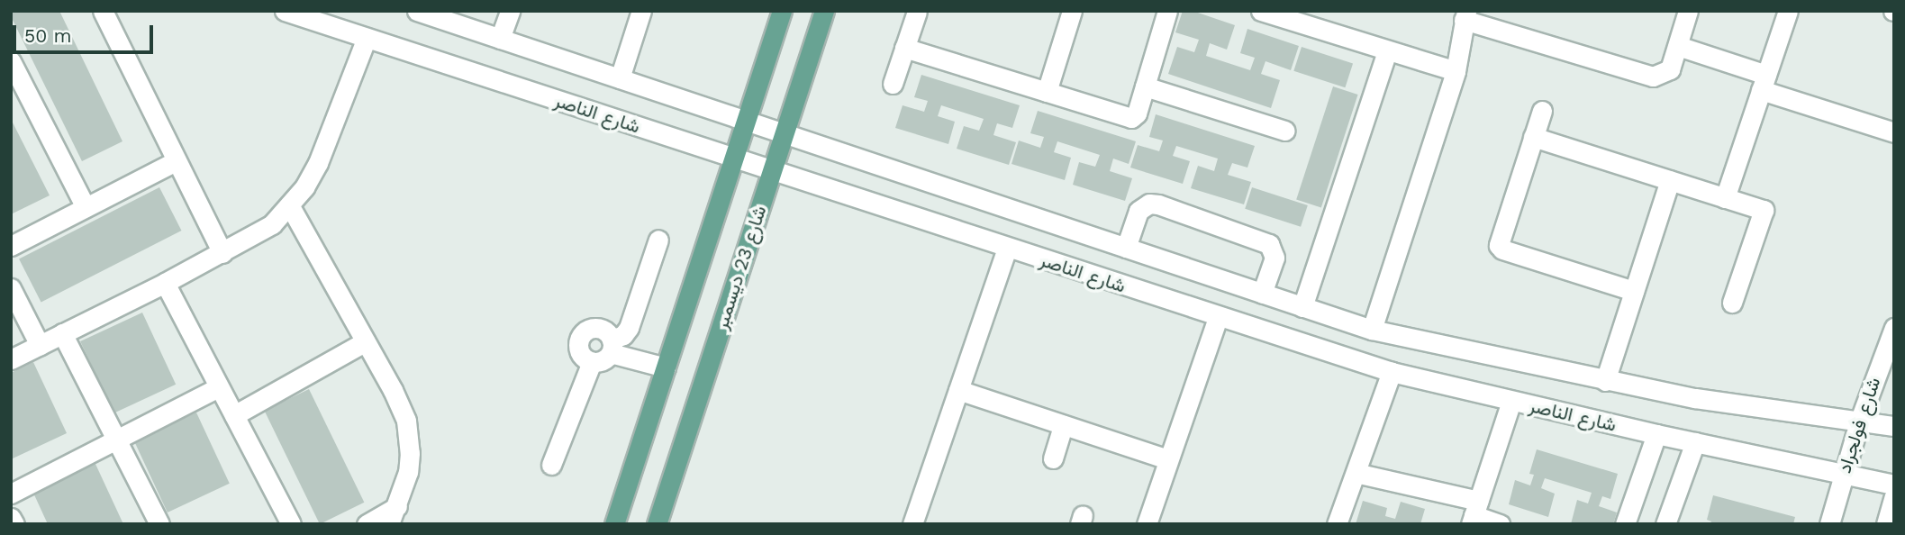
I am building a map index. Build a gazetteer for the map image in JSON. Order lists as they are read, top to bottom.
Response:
{
  "streets": {
    "main road": ["شارع 23 ديسمبر"],
    "street": ["شارع الناصر", "شارع فولجراد"]
  },
  "crossings": [
    ["شارع الناصر", "شارع 23 ديسمبر"],
    ["شارع الناصر", "شارع فولجراد"]
  ],
  "scale_bar": "50 m"
}
